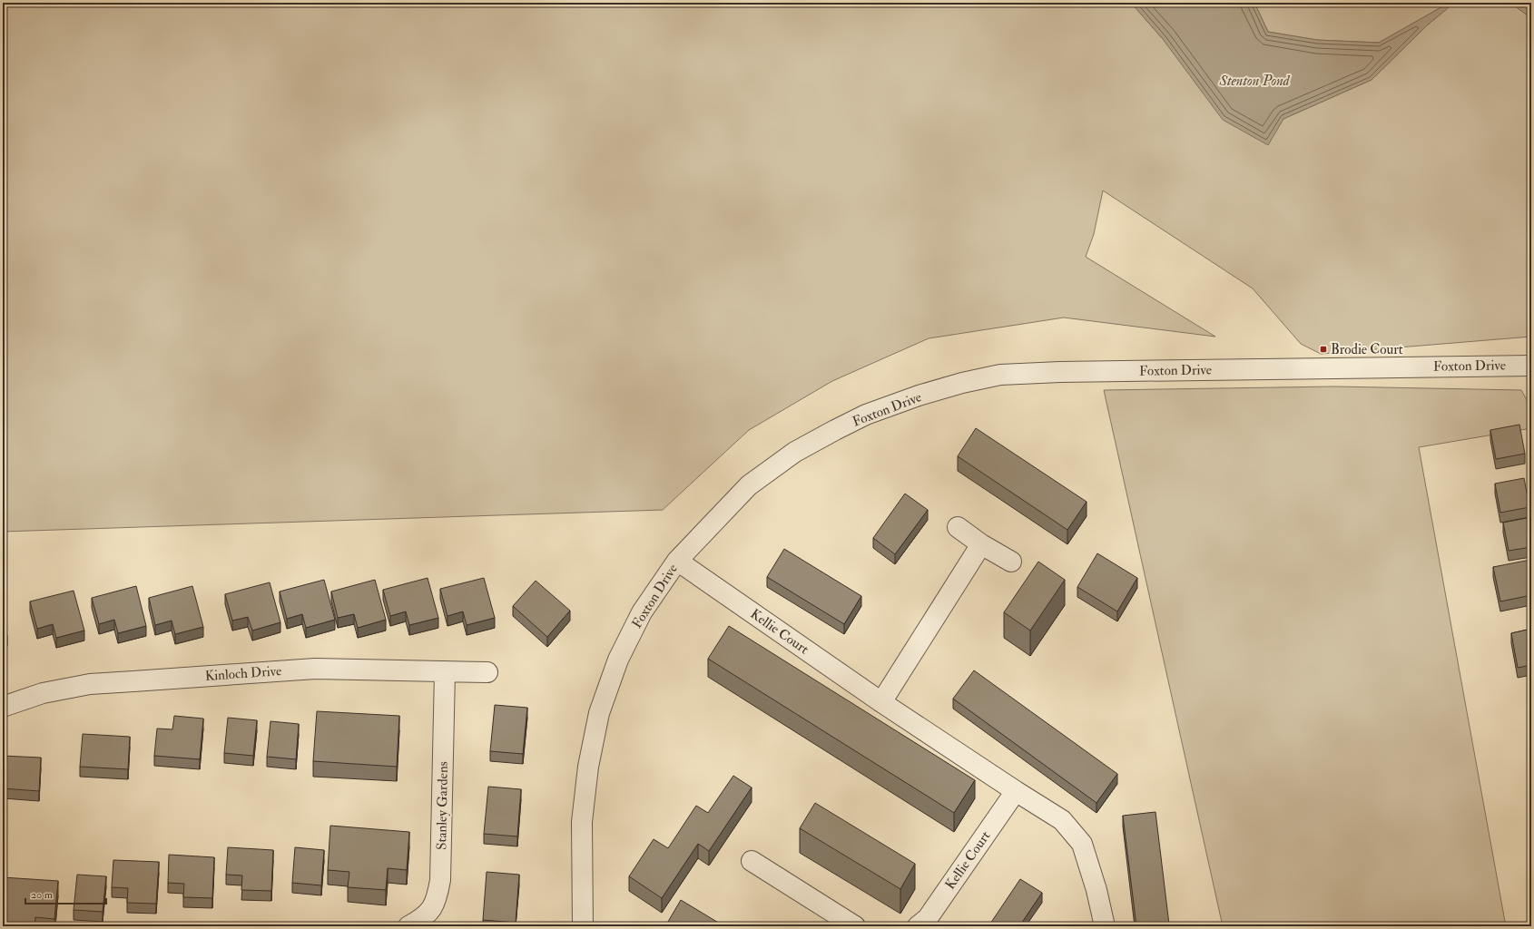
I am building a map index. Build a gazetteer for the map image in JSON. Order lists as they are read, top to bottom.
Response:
{
  "streets": {
    "street": [
      "Foxton Drive",
      "Kellie Court",
      "Kinloch Drive",
      "Stanley Gardens"
    ]
  },
  "crossings": [
    ["Foxton Drive", "Kellie Court"],
    ["Kinloch Drive", "Stanley Gardens"]
  ],
  "water": ["Stenton Pond"],
  "places": {
    "transit": ["Brodie Court"]
  },
  "scale_bar": "20 m"
}
